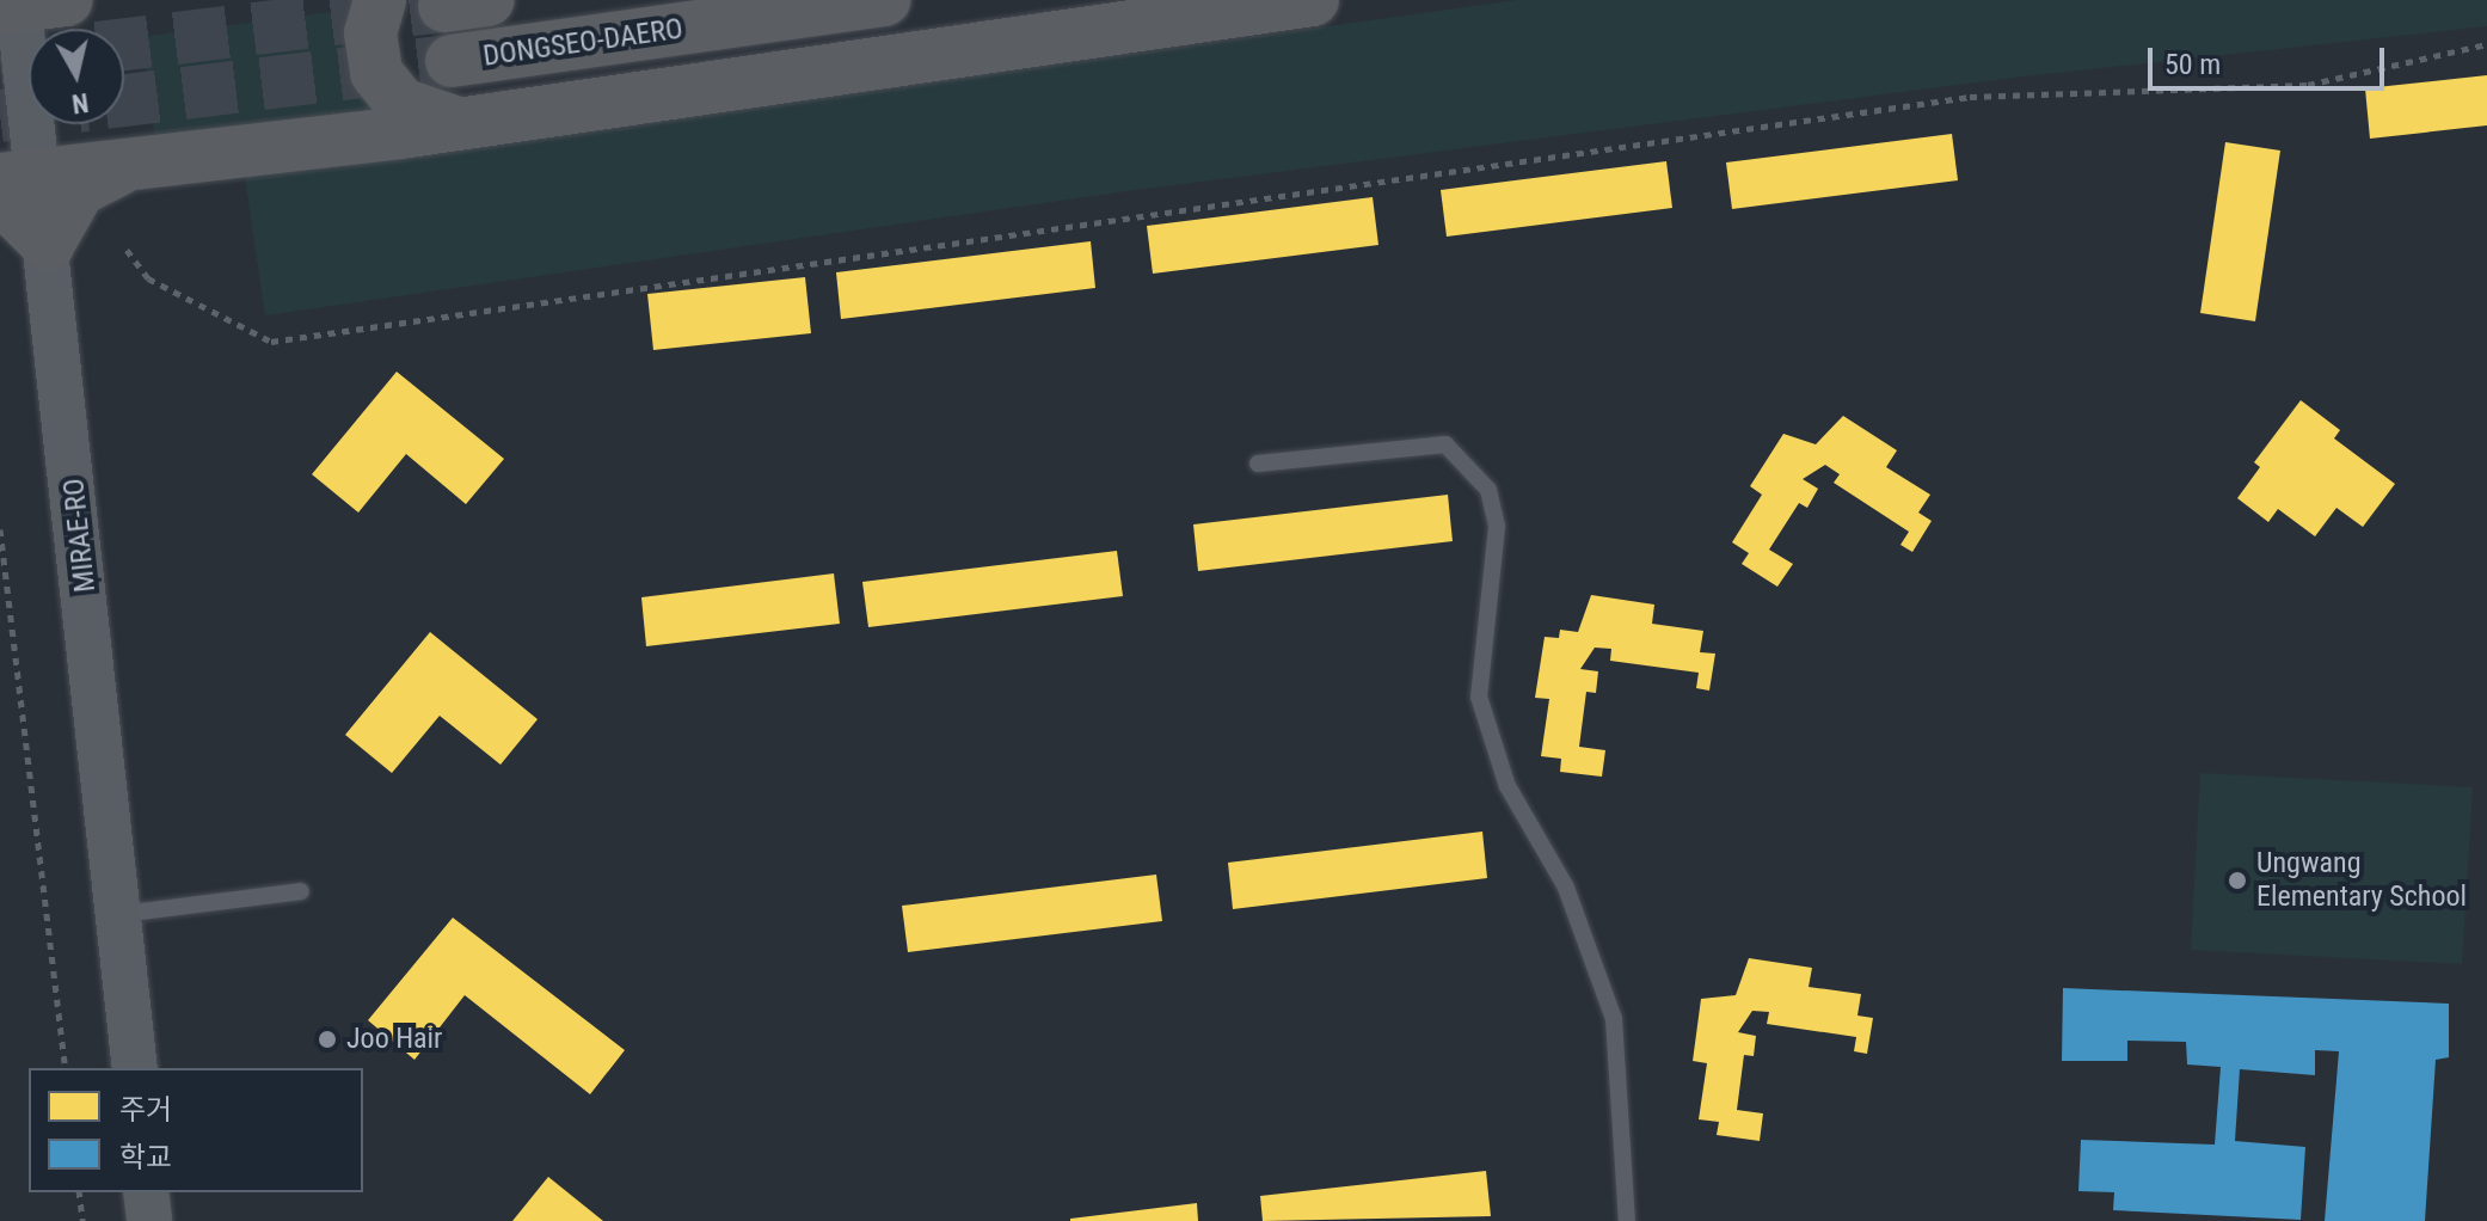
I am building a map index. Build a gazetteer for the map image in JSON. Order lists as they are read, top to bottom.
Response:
{
  "streets": {
    "highway": ["DONGSEO-DAERO"],
    "main road": ["MIRAE-RO"]
  },
  "places": ["Ungwang Elementary School", "Joo Hair"],
  "legend": ["주거", "학교"],
  "scale_bar": "50 m",
  "north": "bottom"
}
